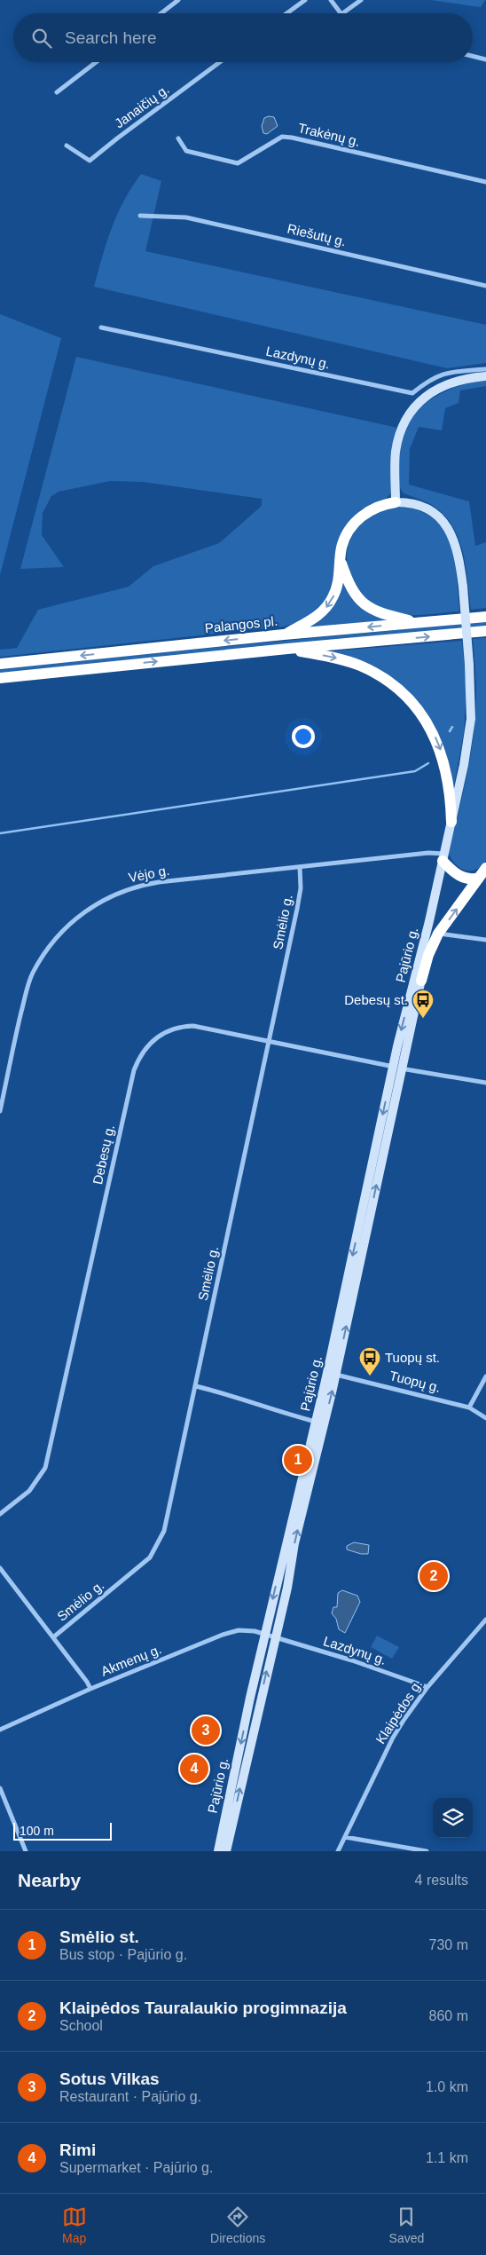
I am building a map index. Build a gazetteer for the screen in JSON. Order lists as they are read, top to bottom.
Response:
{
  "streets": {
    "highway": ["Palangos pl."],
    "main road": ["Pajūrio g."],
    "street": [
      "Janaičių g.",
      "Trakėnų g.",
      "Riešutų g.",
      "Lazdynų g.",
      "Vėjo g.",
      "Smėlio g.",
      "Debesų g.",
      "Tuopų g.",
      "Akmenų g.",
      "Klaipėdos g."
    ]
  },
  "crossings": [
    ["Lazdynų g.", "Pajūrio g."],
    ["Lazdynų g.", "Akmenų g."],
    ["Lazdynų g.", "Klaipėdos g."],
    ["Vėjo g.", "Smėlio g."],
    ["Vėjo g.", "Pajūrio g."],
    ["Smėlio g.", "Debesų g."],
    ["Pajūrio g.", "Debesų g."],
    ["Pajūrio g.", "Tuopų g."],
    ["Pajūrio g.", "Akmenų g."]
  ],
  "places": {
    "bus stop": ["Debesų st.", "Tuopų st."]
  },
  "scale_bar": "100 m",
  "page": {
    "search": "Search here",
    "pins": [
      "1",
      "2",
      "3",
      "4"
    ],
    "scale": "100 m",
    "heading": ["Nearby", "4 results"],
    "list": [
      {
        "mark": "1",
        "name": "Smėlio st.",
        "note": "Bus stop · Pajūrio g.",
        "value": "730 m"
      },
      {
        "mark": "2",
        "name": "Klaipėdos Tauralaukio progimnazija",
        "note": "School",
        "value": "860 m"
      },
      {
        "mark": "3",
        "name": "Sotus Vilkas",
        "note": "Restaurant · Pajūrio g.",
        "value": "1.0 km"
      },
      {
        "mark": "4",
        "name": "Rimi",
        "note": "Supermarket · Pajūrio g.",
        "value": "1.1 km"
      }
    ],
    "nav": ["Map", "Directions", "Saved"]
  }
}
